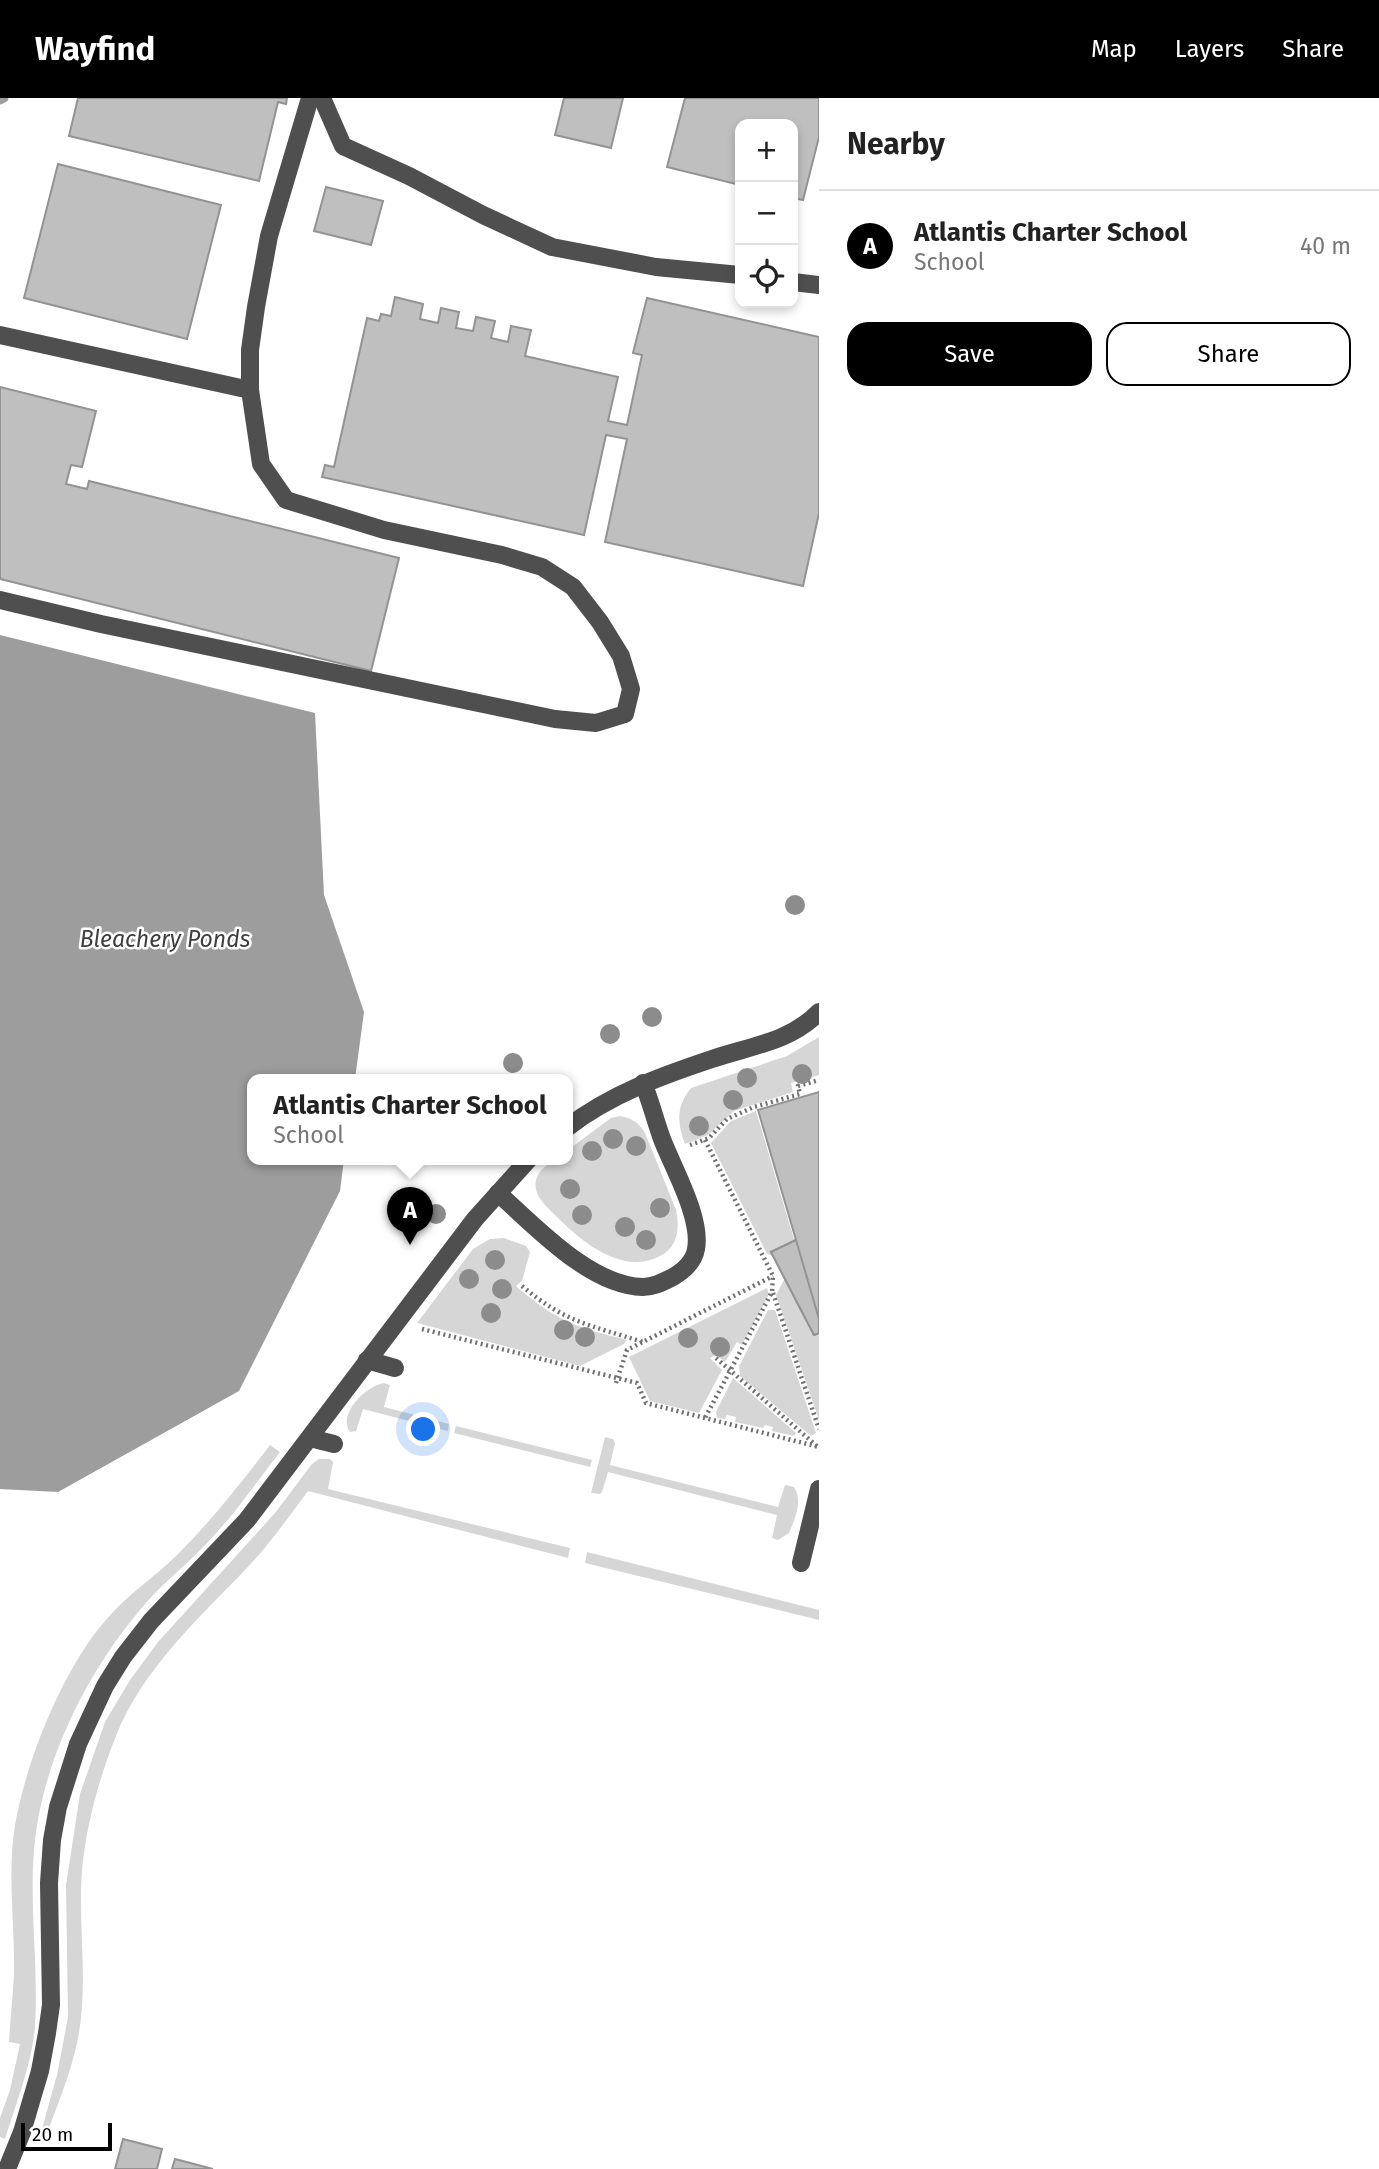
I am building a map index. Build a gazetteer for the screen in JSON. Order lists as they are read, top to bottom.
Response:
{
  "water": ["Bleachery Ponds"],
  "scale_bar": "20 m",
  "page": {
    "header": "Wayfind",
    "nav": ["Map", "Layers", "Share"],
    "heading": "Nearby",
    "map_buttons": ["+", "−"],
    "list": [
      {
        "mark": "A",
        "name": "Atlantis Charter School",
        "note": "School",
        "value": "40 m"
      }
    ],
    "buttons": ["Save", "Share"],
    "popup": ["Atlantis Charter School", "School"],
    "pins": "A",
    "scale": "20 m"
  }
}
